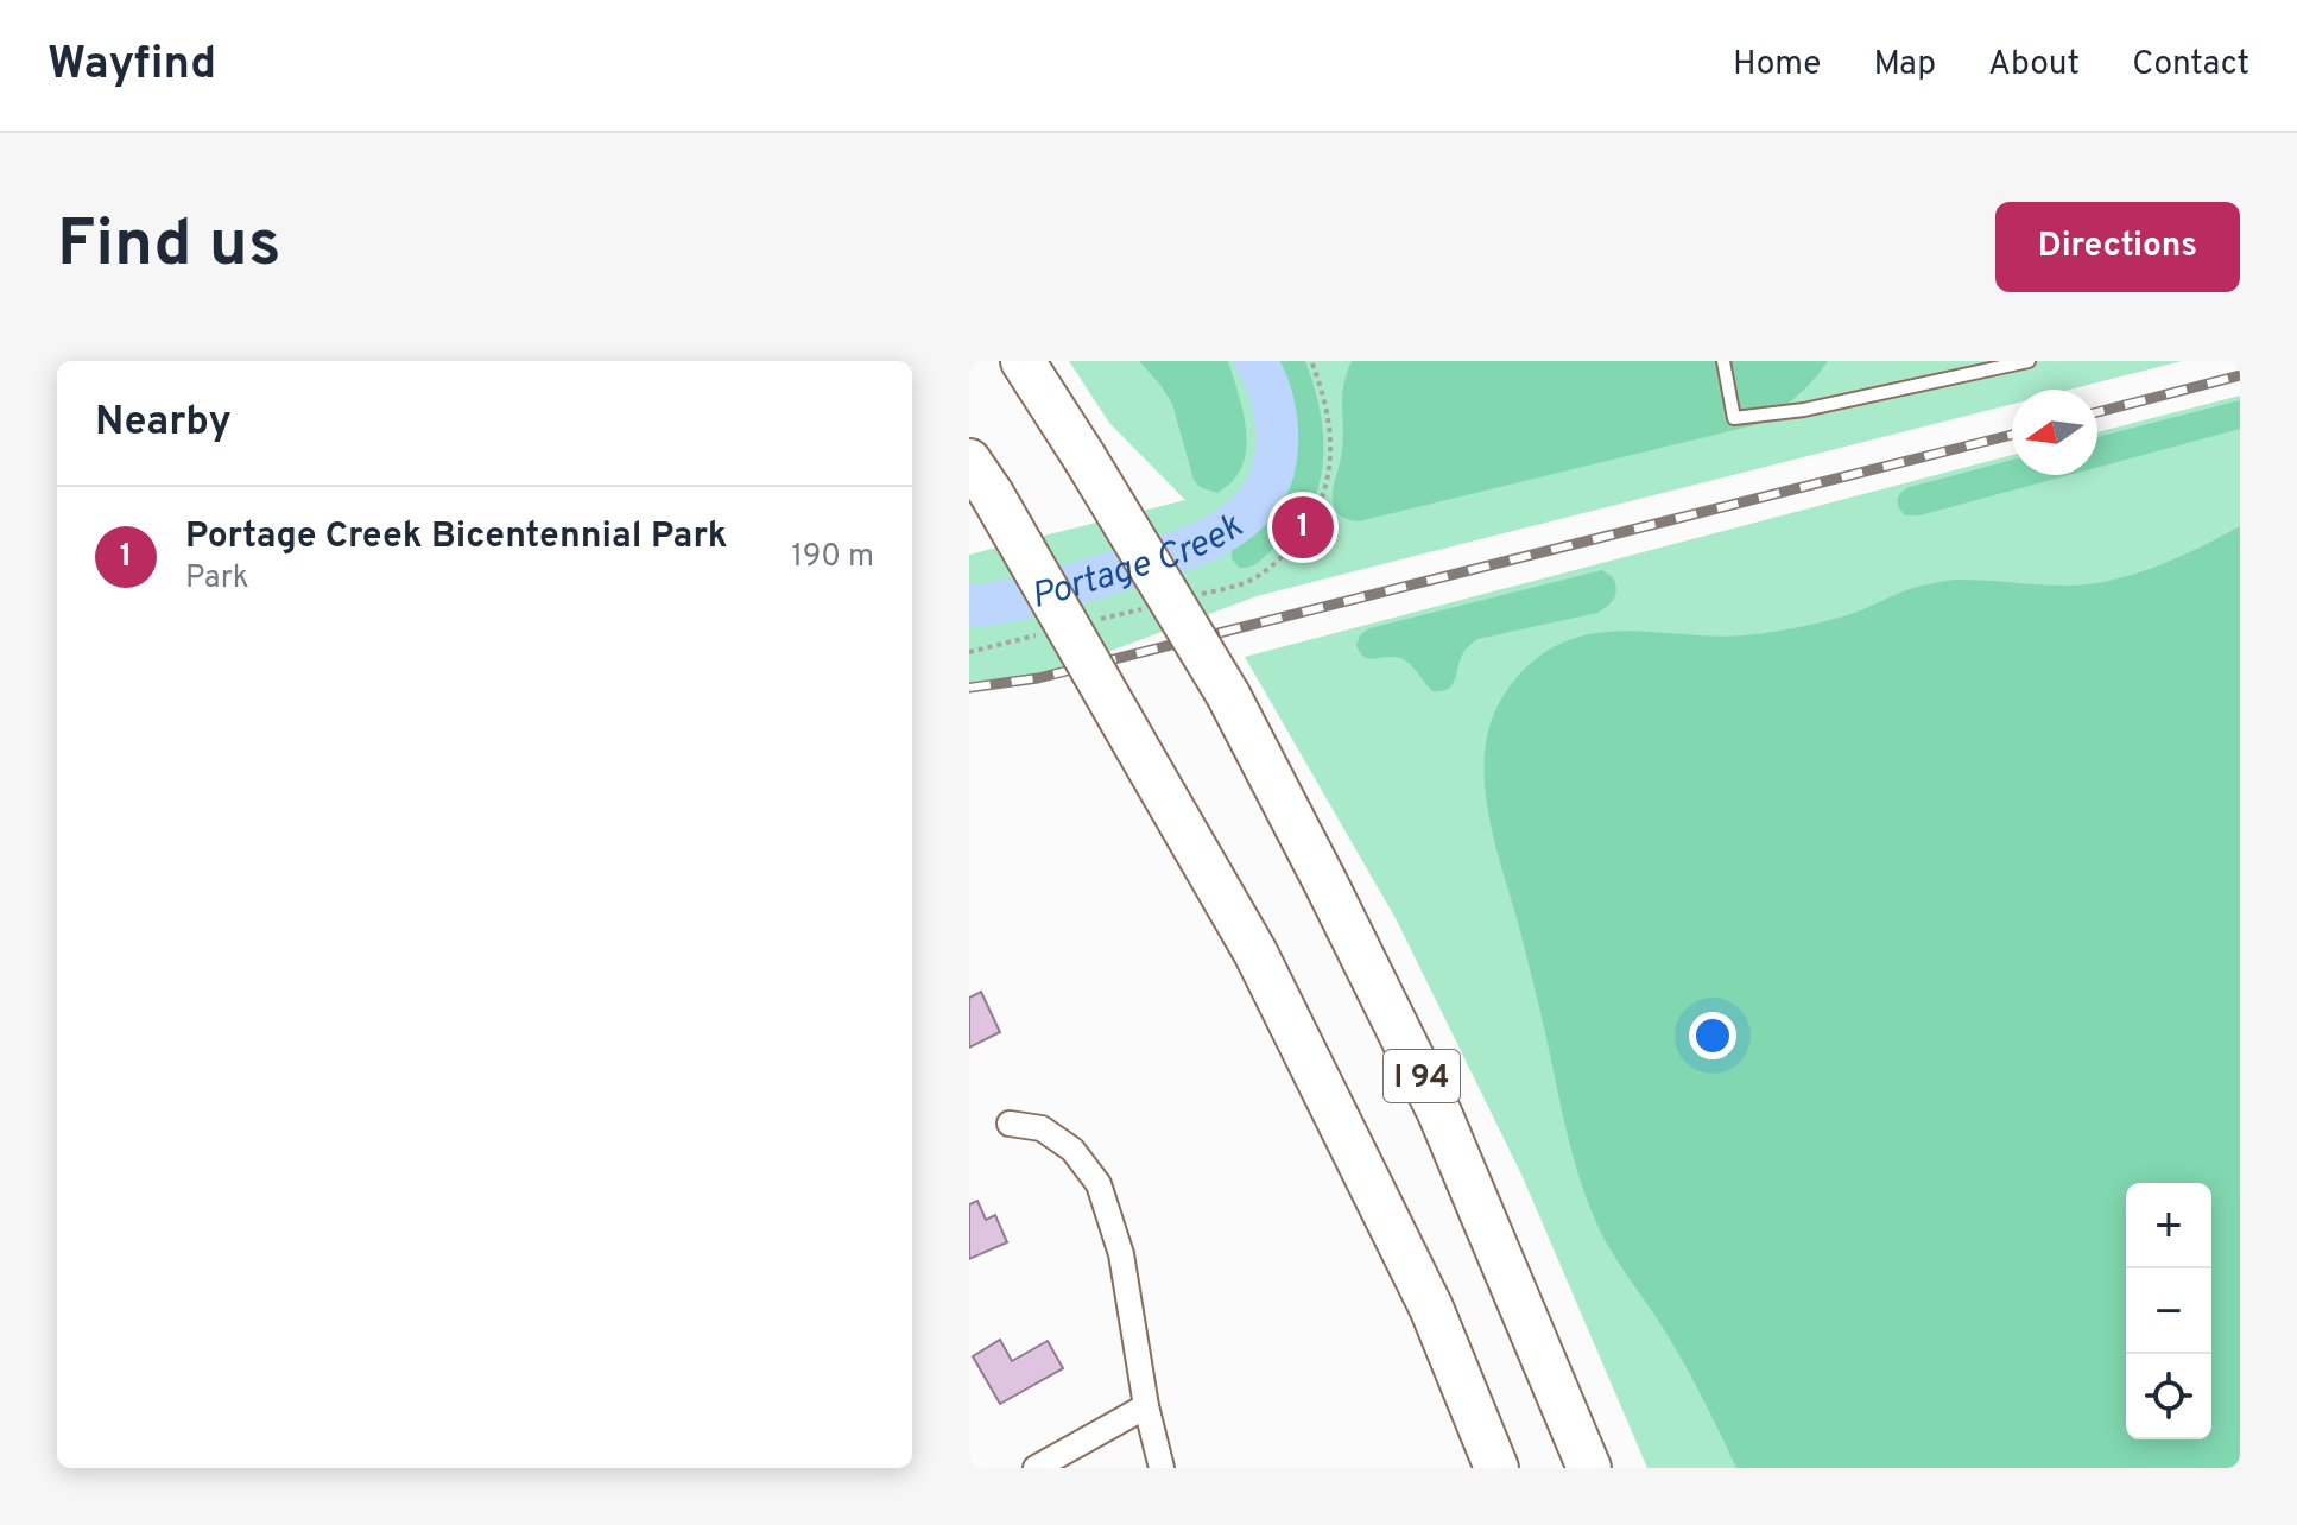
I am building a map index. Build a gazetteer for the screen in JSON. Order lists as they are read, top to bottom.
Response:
{
  "streets": {
    "highway": ["I 94"]
  },
  "water": ["Portage Creek"],
  "north": "left",
  "page": {
    "header": "Wayfind",
    "nav": [
      "Home",
      "Map",
      "About",
      "Contact"
    ],
    "buttons": "Directions",
    "title": "Find us",
    "heading": "Nearby",
    "list": [
      {
        "mark": "1",
        "name": "Portage Creek Bicentennial Park",
        "note": "Park",
        "value": "190 m"
      }
    ],
    "pins": "1",
    "map_buttons": ["+", "−"]
  }
}
